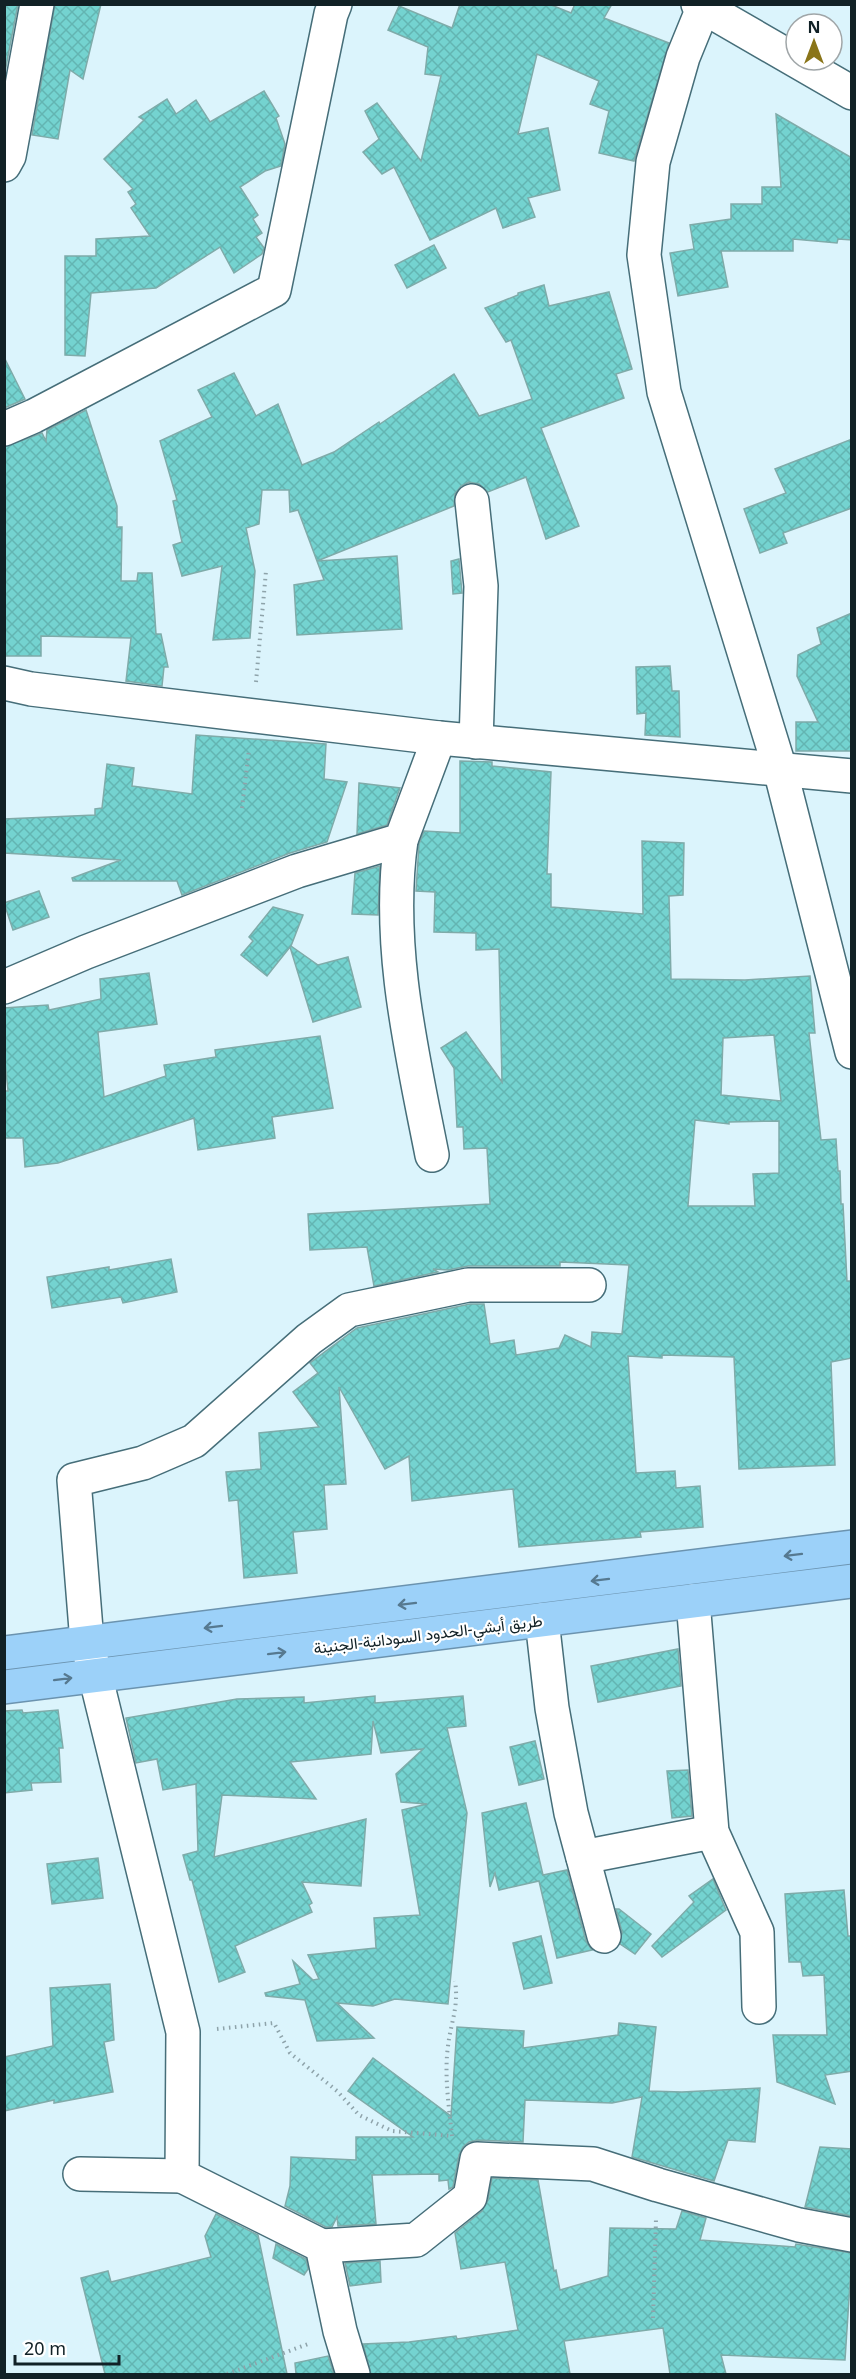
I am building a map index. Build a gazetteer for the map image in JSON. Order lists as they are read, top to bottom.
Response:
{
  "streets": {
    "highway": ["طريق أبشي-الحدود السودانية-الجنينة"]
  },
  "scale_bar": "20 m",
  "north": "top"
}
